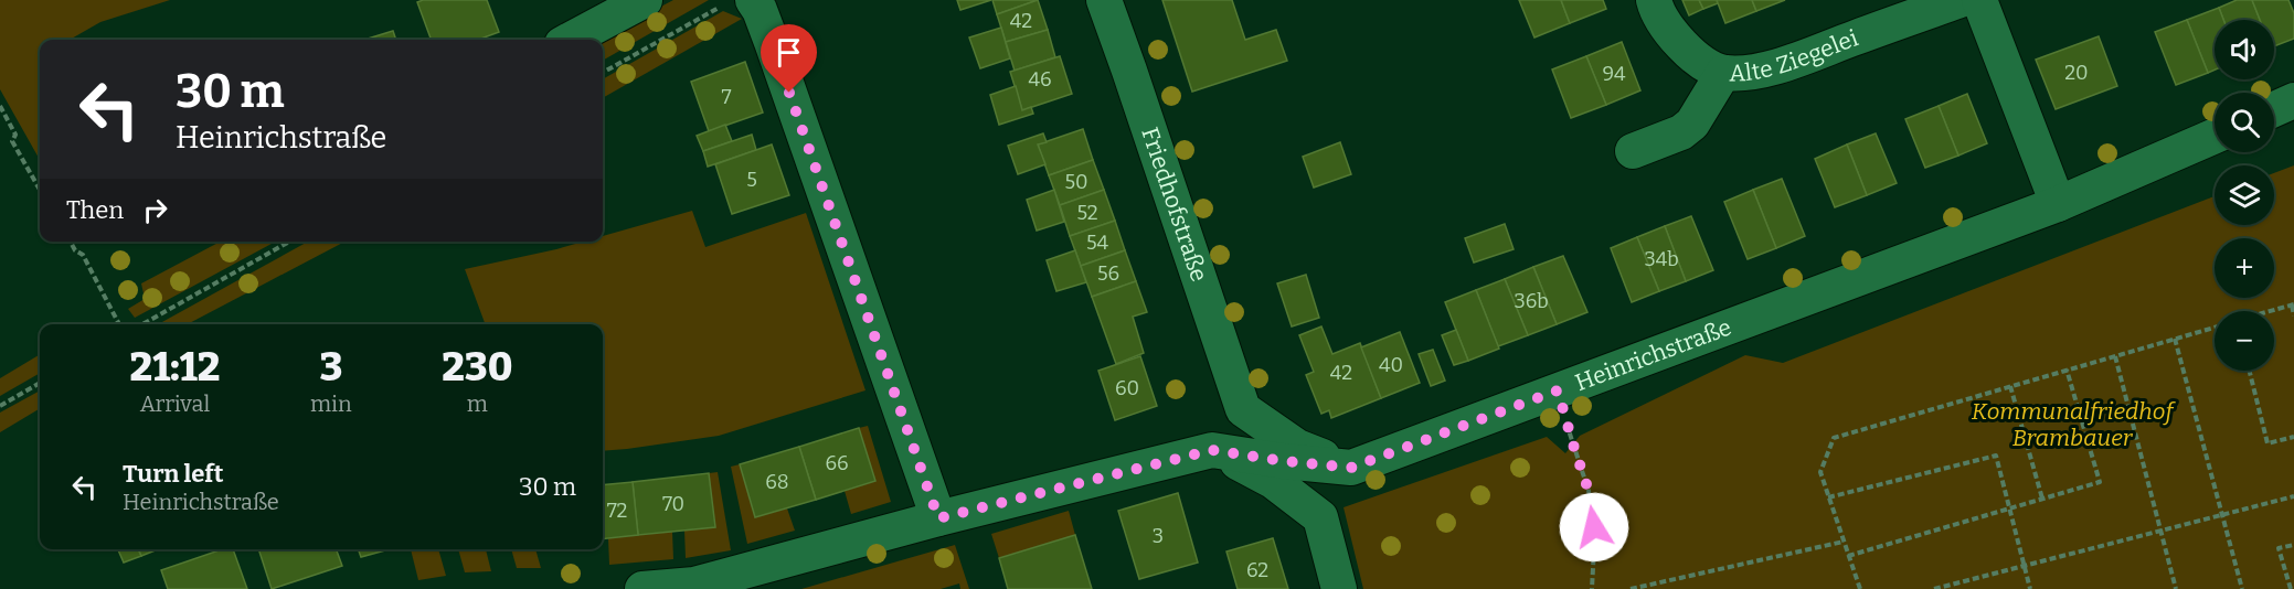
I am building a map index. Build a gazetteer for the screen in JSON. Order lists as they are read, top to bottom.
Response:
{
  "streets": {
    "street": ["Alte Ziegelei", "Friedhofstraße", "Heinrichstraße"]
  },
  "parks": ["Kommunalfriedhof Brambauer"],
  "house_numbers": [
    "42",
    "20",
    "94",
    "46",
    "7",
    "5",
    "50",
    "52",
    "54",
    "34b",
    "56",
    "36b",
    "40",
    "42",
    "60",
    "66",
    "68",
    "70",
    "72",
    "3",
    "62"
  ],
  "page": {
    "map_buttons": ["+", "−"],
    "turn": ["30 m", "Heinrichstraße"],
    "then": "Then",
    "eta": [
      "21:12",
      "Arrival",
      "3",
      "min",
      "230",
      "m"
    ],
    "list": [
      {
        "name": "Turn left",
        "note": "Heinrichstraße",
        "value": "30 m"
      }
    ]
  }
}
